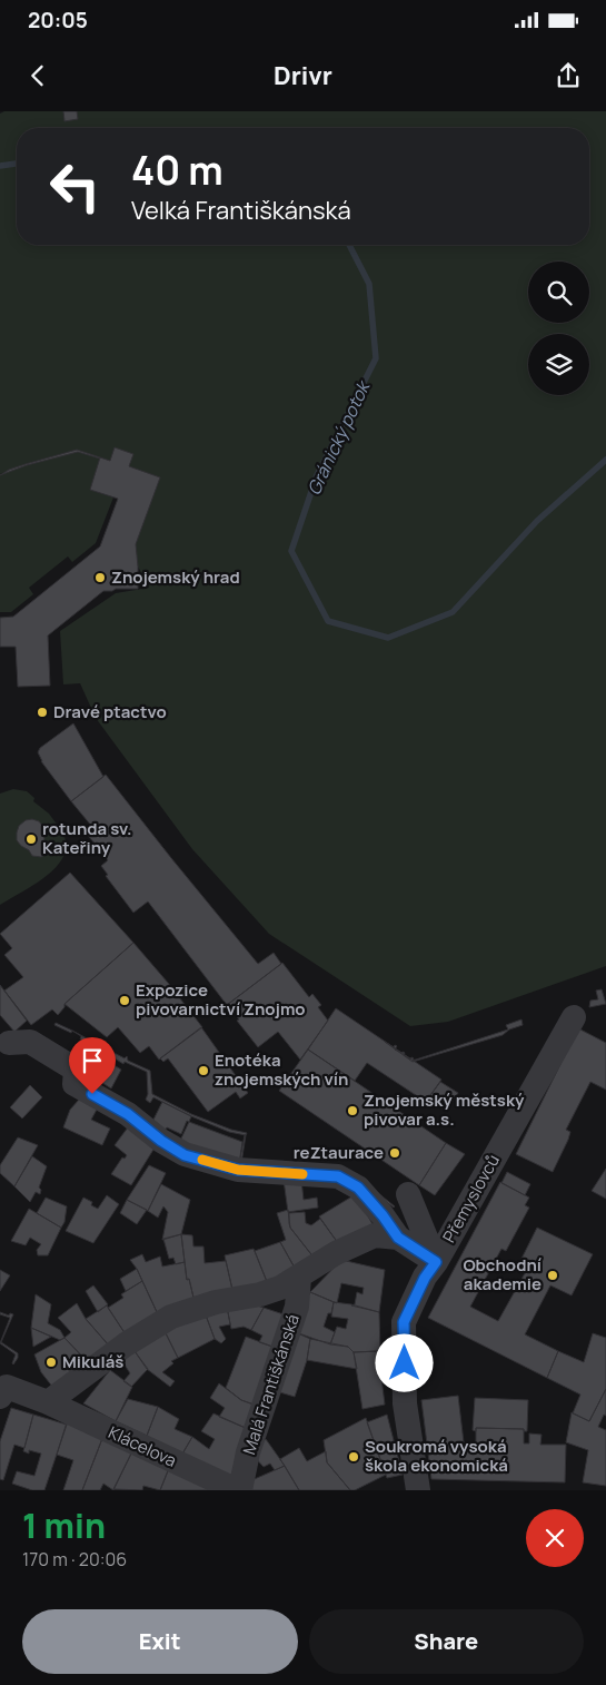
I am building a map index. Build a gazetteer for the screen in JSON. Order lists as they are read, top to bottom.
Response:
{
  "streets": {
    "street": ["Přemyslovců", "Malá Františkánská", "Klácelova"]
  },
  "crossings": [
    ["Malá Františkánská", "Klácelova"]
  ],
  "water": ["Gránický potok"],
  "places": [
    "Znojemský hrad",
    "Dravé ptactvo",
    "rotunda sv. Kateřiny",
    "Expozice pivovarnictví Znojmo",
    "Enotéka znojemských vín",
    "Znojemský městský pivovar a.s.",
    "reZtaurace",
    "Obchodní akademie",
    "Mikuláš",
    "Soukromá vysoká škola ekonomická"
  ],
  "page": {
    "status": "20:05",
    "header": "Drivr",
    "turn": ["40 m", "Velká Františkánská"],
    "heading": ["1 min", "170 m · 20:06"],
    "buttons": ["Exit", "Share"]
  }
}
